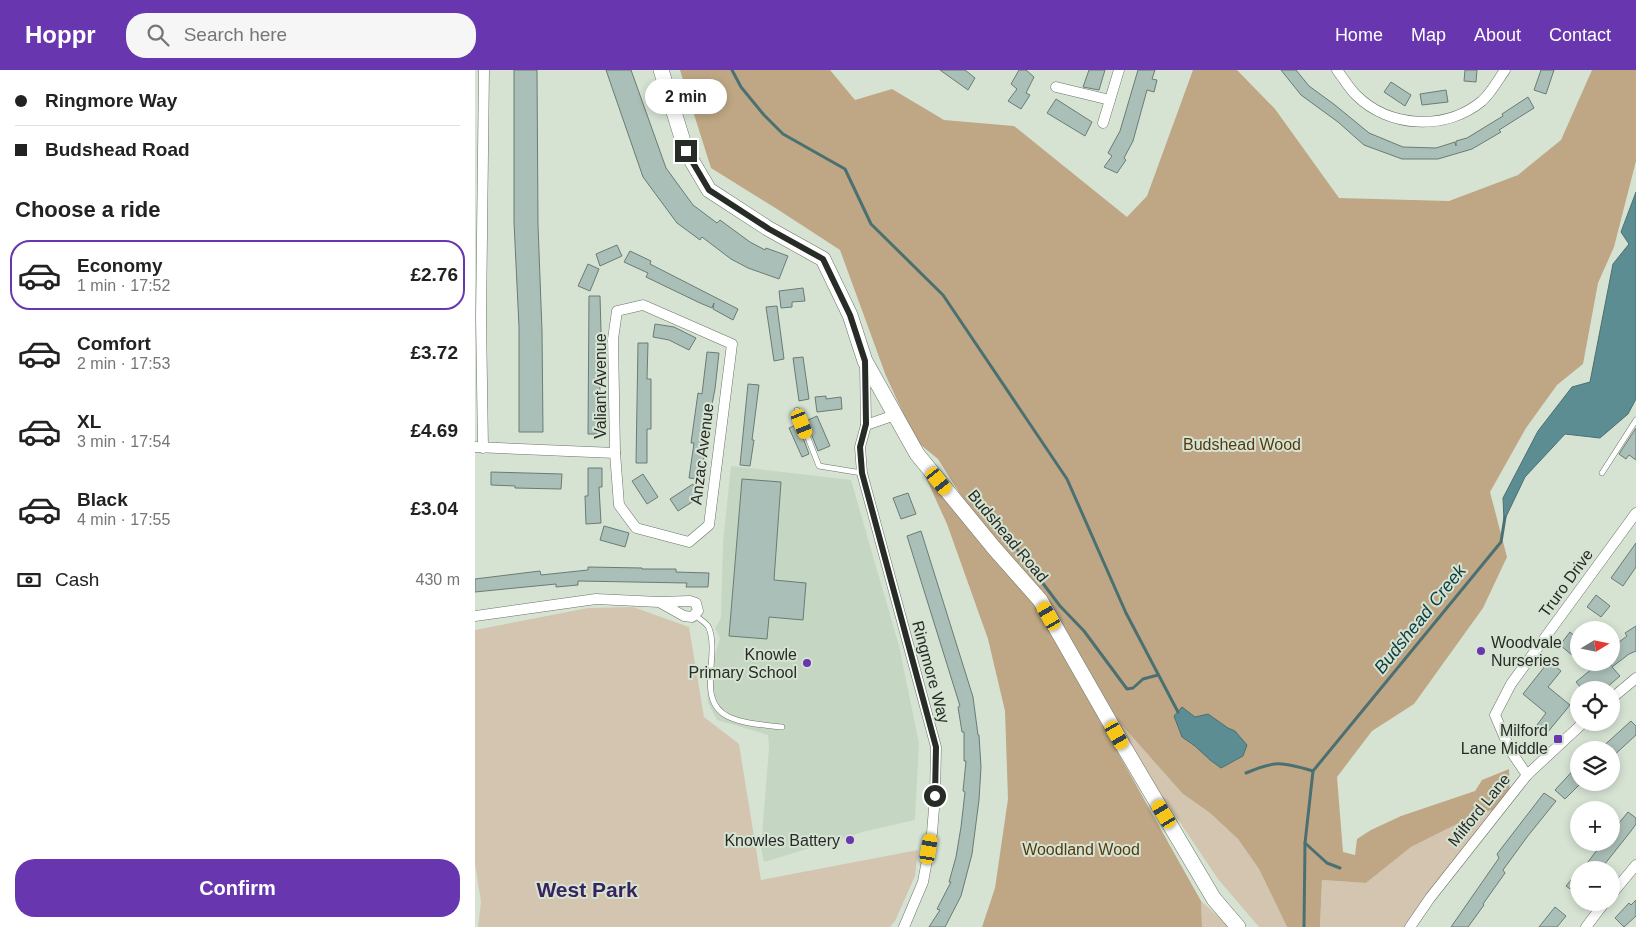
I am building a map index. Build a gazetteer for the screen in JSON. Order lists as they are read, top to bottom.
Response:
{
  "streets": {
    "street": [
      "Valiant Avenue",
      "Anzac Avenue",
      "Budshead Road",
      "Truro Drive",
      "Ringmore Way",
      "Milford Lane"
    ]
  },
  "crossings": [
    ["Valiant Avenue", "Anzac Avenue"],
    ["Budshead Road", "Ringmore Way"],
    ["Truro Drive", "Milford Lane"]
  ],
  "districts": ["West Park"],
  "water": ["Budshead Creek"],
  "parks": ["Budshead Wood", "Woodland Wood"],
  "places": {
    "other": ["Woodvale Nurseries", "Knowle Primary School", "Knowles Battery"],
    "transit": ["Milford Lane Middle"]
  },
  "north": "right",
  "page": {
    "header": "Hoppr",
    "search": "Search here",
    "nav": [
      "Home",
      "Map",
      "About",
      "Contact"
    ],
    "banner": ["Ringmore Way", "Budshead Road"],
    "bubble": "2 min",
    "heading": "Choose a ride",
    "list": [
      {
        "name": "Economy",
        "note": "1 min · 17:52",
        "value": "£2.76"
      },
      {
        "name": "Comfort",
        "note": "2 min · 17:53",
        "value": "£3.72"
      },
      {
        "name": "XL",
        "note": "3 min · 17:54",
        "value": "£4.69"
      },
      {
        "name": "Black",
        "note": "4 min · 17:55",
        "value": "£3.04"
      }
    ],
    "pay": ["Cash", "430 m"],
    "map_buttons": ["+", "−"],
    "buttons": "Confirm"
  }
}
